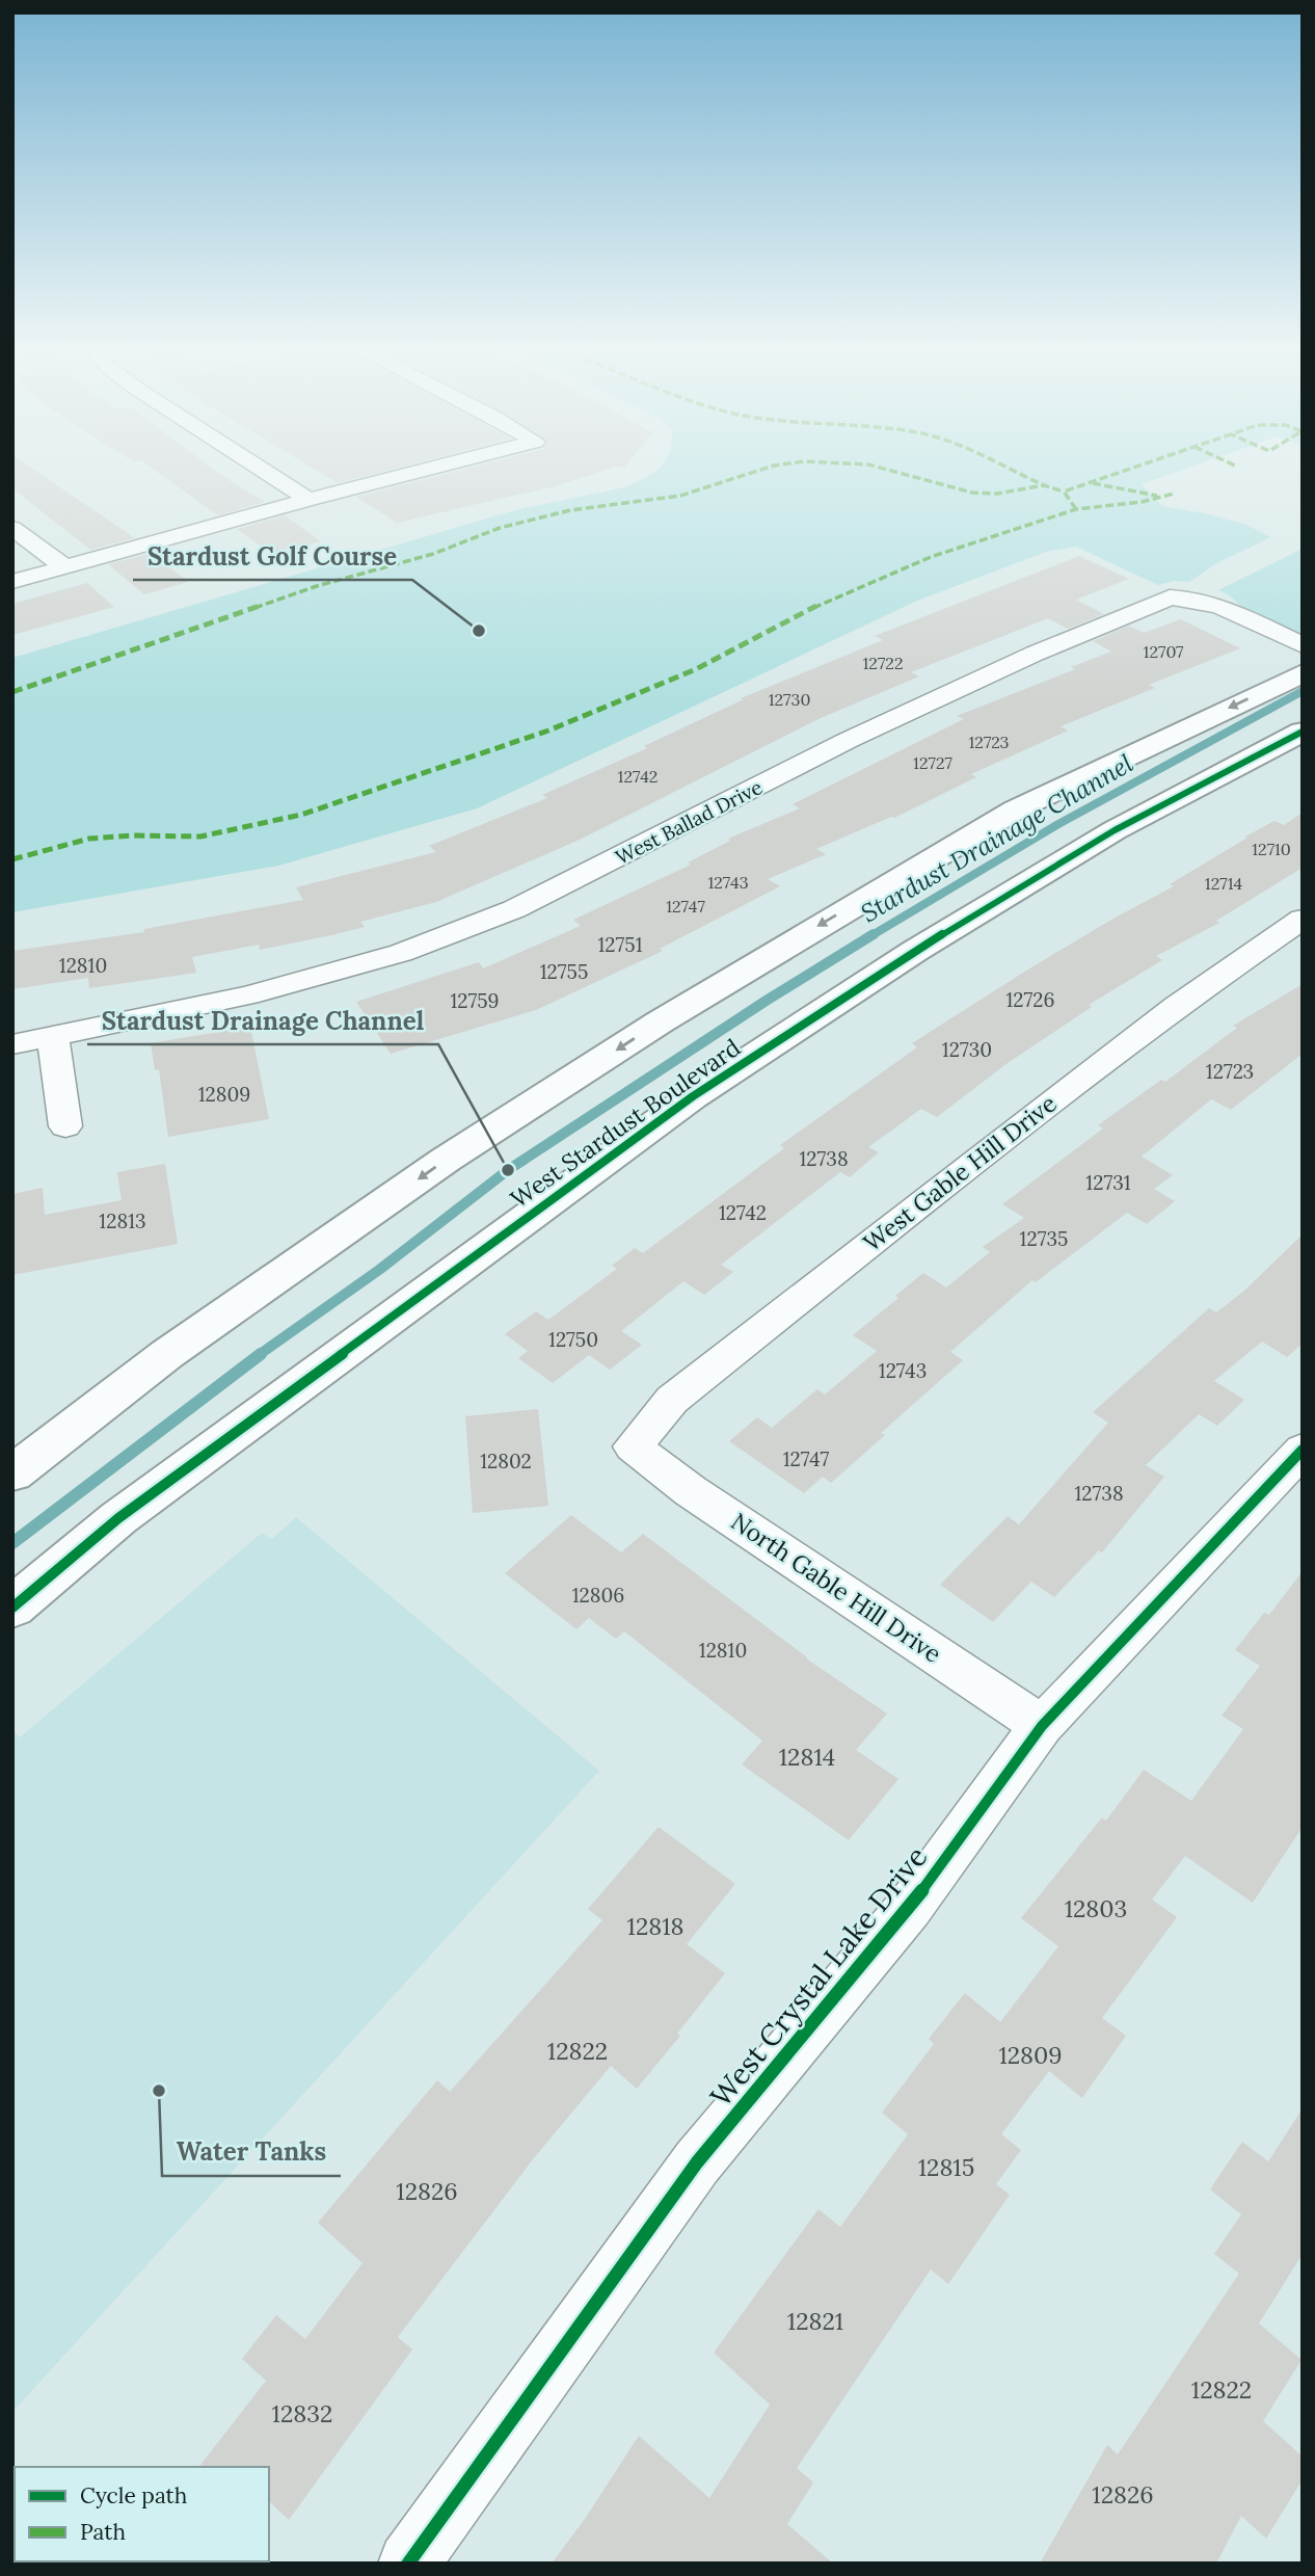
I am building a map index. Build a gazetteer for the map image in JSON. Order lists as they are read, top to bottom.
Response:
{
  "streets": {
    "street": [
      "West Ballad Drive",
      "West Stardust Boulevard",
      "West Gable Hill Drive",
      "North Gable Hill Drive",
      "West Crystal Lake Drive"
    ]
  },
  "crossings": [
    ["West Gable Hill Drive", "North Gable Hill Drive"],
    ["North Gable Hill Drive", "West Crystal Lake Drive"]
  ],
  "water": ["Stardust Drainage Channel"],
  "places": ["Stardust Golf Course", "Stardust Drainage Channel", "Water Tanks"],
  "house_numbers": [
    "12707",
    "12722",
    "12730",
    "12723",
    "12727",
    "12742",
    "12710",
    "12743",
    "12714",
    "12747",
    "12751",
    "12810",
    "12755",
    "12726",
    "12759",
    "12730",
    "12723",
    "12809",
    "12738",
    "12731",
    "12742",
    "12813",
    "12735",
    "12750",
    "12743",
    "12747",
    "12802",
    "12738",
    "12806",
    "12810",
    "12814",
    "12803",
    "12818",
    "12822",
    "12809",
    "12815",
    "12826",
    "12821",
    "12822",
    "12832",
    "12826"
  ],
  "legend": ["Cycle path", "Path"]
}
